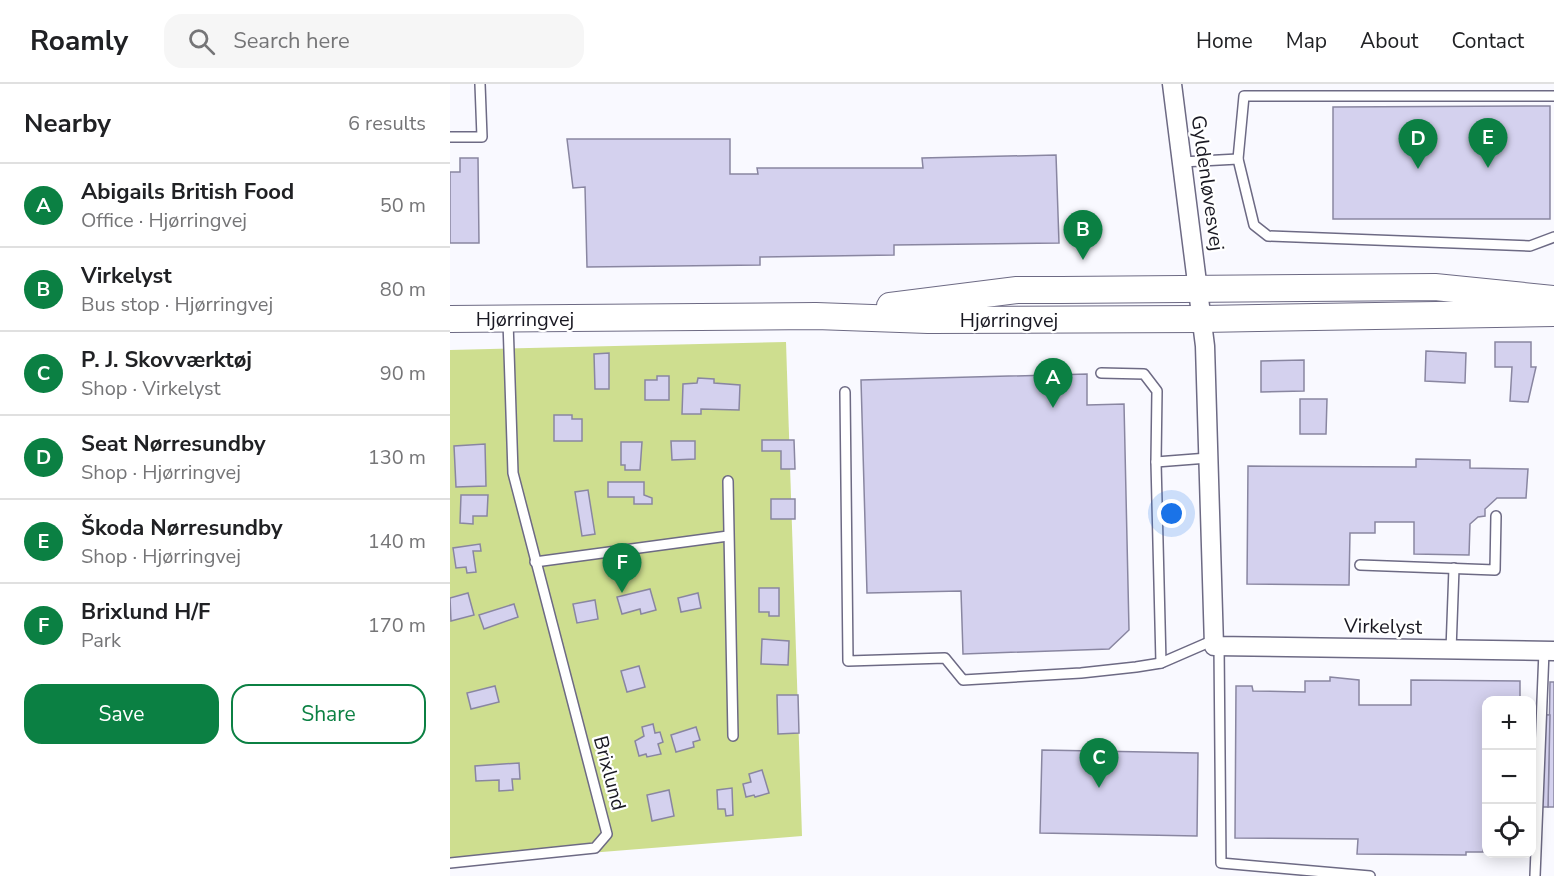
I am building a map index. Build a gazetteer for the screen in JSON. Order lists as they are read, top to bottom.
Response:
{
  "streets": {
    "main road": ["Hjørringvej"],
    "street": ["Gyldenløvesvej", "Virkelyst"],
    "lane": ["Brixlund"]
  },
  "crossings": [
    ["Gyldenløvesvej", "Hjørringvej"],
    ["Hjørringvej", "Brixlund"]
  ],
  "page": {
    "header": "Roamly",
    "search": "Search here",
    "nav": [
      "Home",
      "Map",
      "About",
      "Contact"
    ],
    "heading": ["Nearby", "6 results"],
    "pins": [
      "E",
      "D",
      "B",
      "A",
      "F",
      "C"
    ],
    "list": [
      {
        "mark": "A",
        "name": "Abigails British Food",
        "note": "Office · Hjørringvej",
        "value": "50 m"
      },
      {
        "mark": "B",
        "name": "Virkelyst",
        "note": "Bus stop · Hjørringvej",
        "value": "80 m"
      },
      {
        "mark": "C",
        "name": "P. J. Skovværktøj",
        "note": "Shop · Virkelyst",
        "value": "90 m"
      },
      {
        "mark": "D",
        "name": "Seat Nørresundby",
        "note": "Shop · Hjørringvej",
        "value": "130 m"
      },
      {
        "mark": "E",
        "name": "Škoda Nørresundby",
        "note": "Shop · Hjørringvej",
        "value": "140 m"
      },
      {
        "mark": "F",
        "name": "Brixlund H/F",
        "note": "Park",
        "value": "170 m"
      }
    ],
    "buttons": ["Save", "Share"],
    "map_buttons": ["+", "−"]
  }
}
